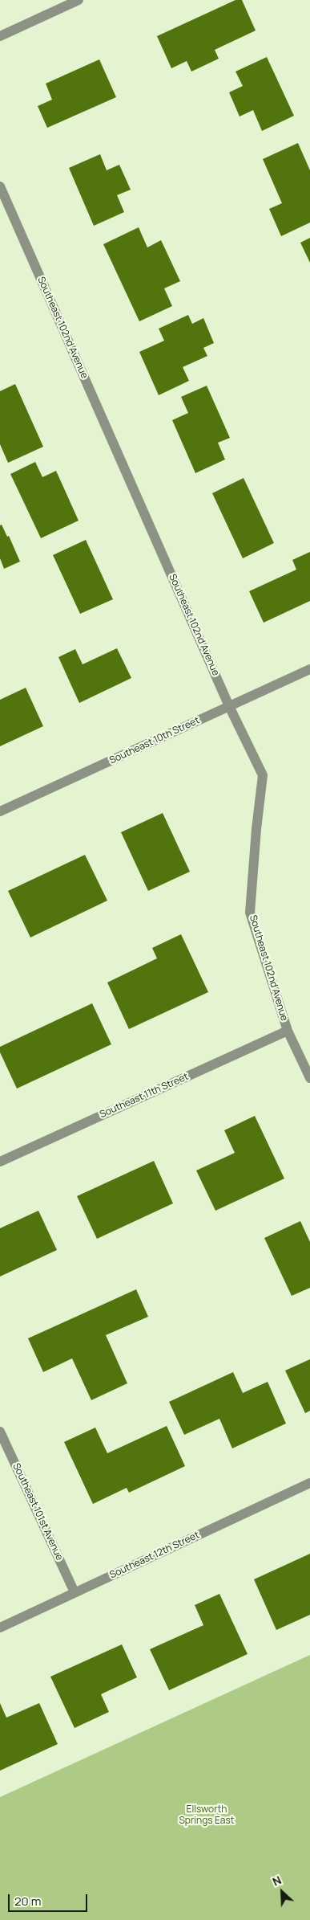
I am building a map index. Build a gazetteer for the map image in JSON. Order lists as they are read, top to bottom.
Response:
{
  "streets": {
    "street": [
      "Southeast 102nd Avenue",
      "Southeast 10th Street",
      "Southeast 11th Street",
      "Southeast 101st Avenue",
      "Southeast 12th Street"
    ]
  },
  "crossings": [
    ["Southeast 102nd Avenue", "Southeast 10th Street"],
    ["Southeast 102nd Avenue", "Southeast 11th Street"],
    ["Southeast 101st Avenue", "Southeast 12th Street"]
  ],
  "parks": ["Ellsworth Springs East"],
  "scale_bar": "20 m",
  "north": "top left"
}
